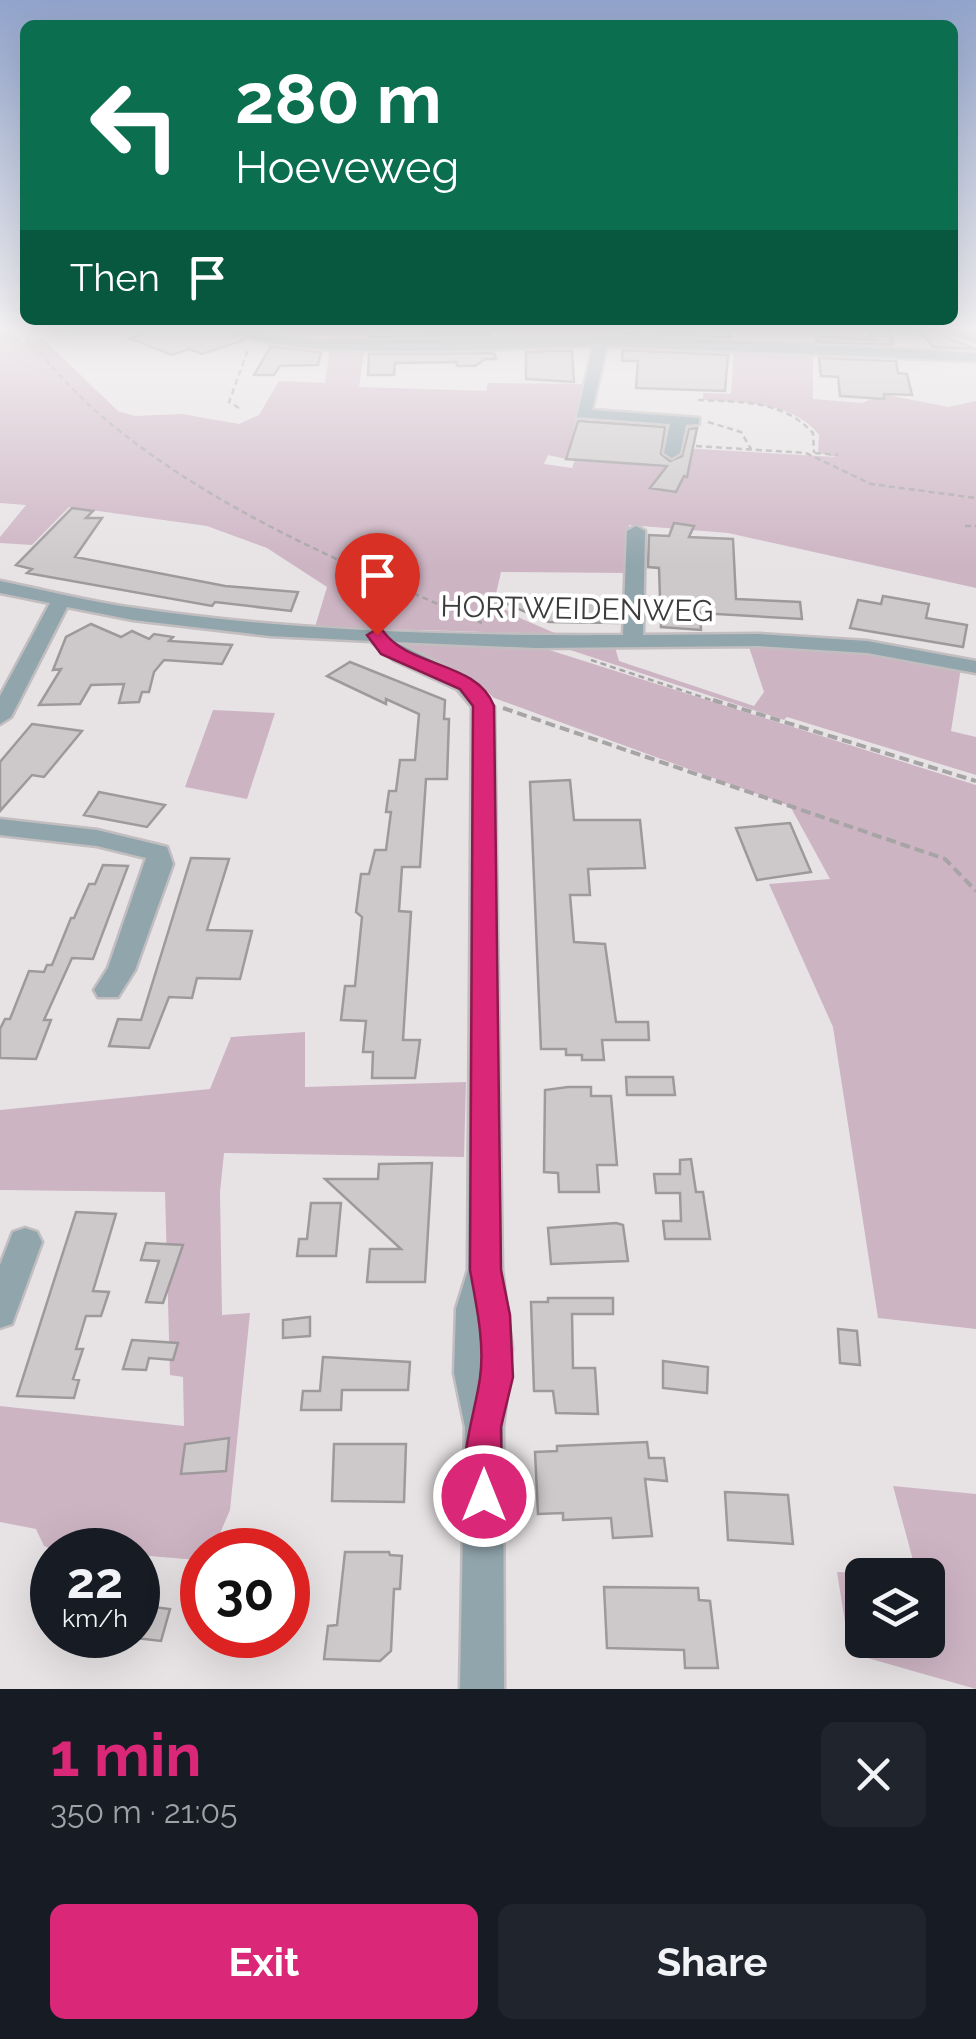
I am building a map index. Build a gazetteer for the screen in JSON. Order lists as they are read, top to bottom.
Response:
{
  "streets": {
    "street": ["HORTWEIDENWEG"]
  },
  "page": {
    "turn": ["280 m", "Hoeveweg"],
    "then": "Then",
    "speed": "22 km/h",
    "limit": "30",
    "heading": ["1 min", "350 m · 21:05"],
    "buttons": ["Exit", "Share"]
  }
}
